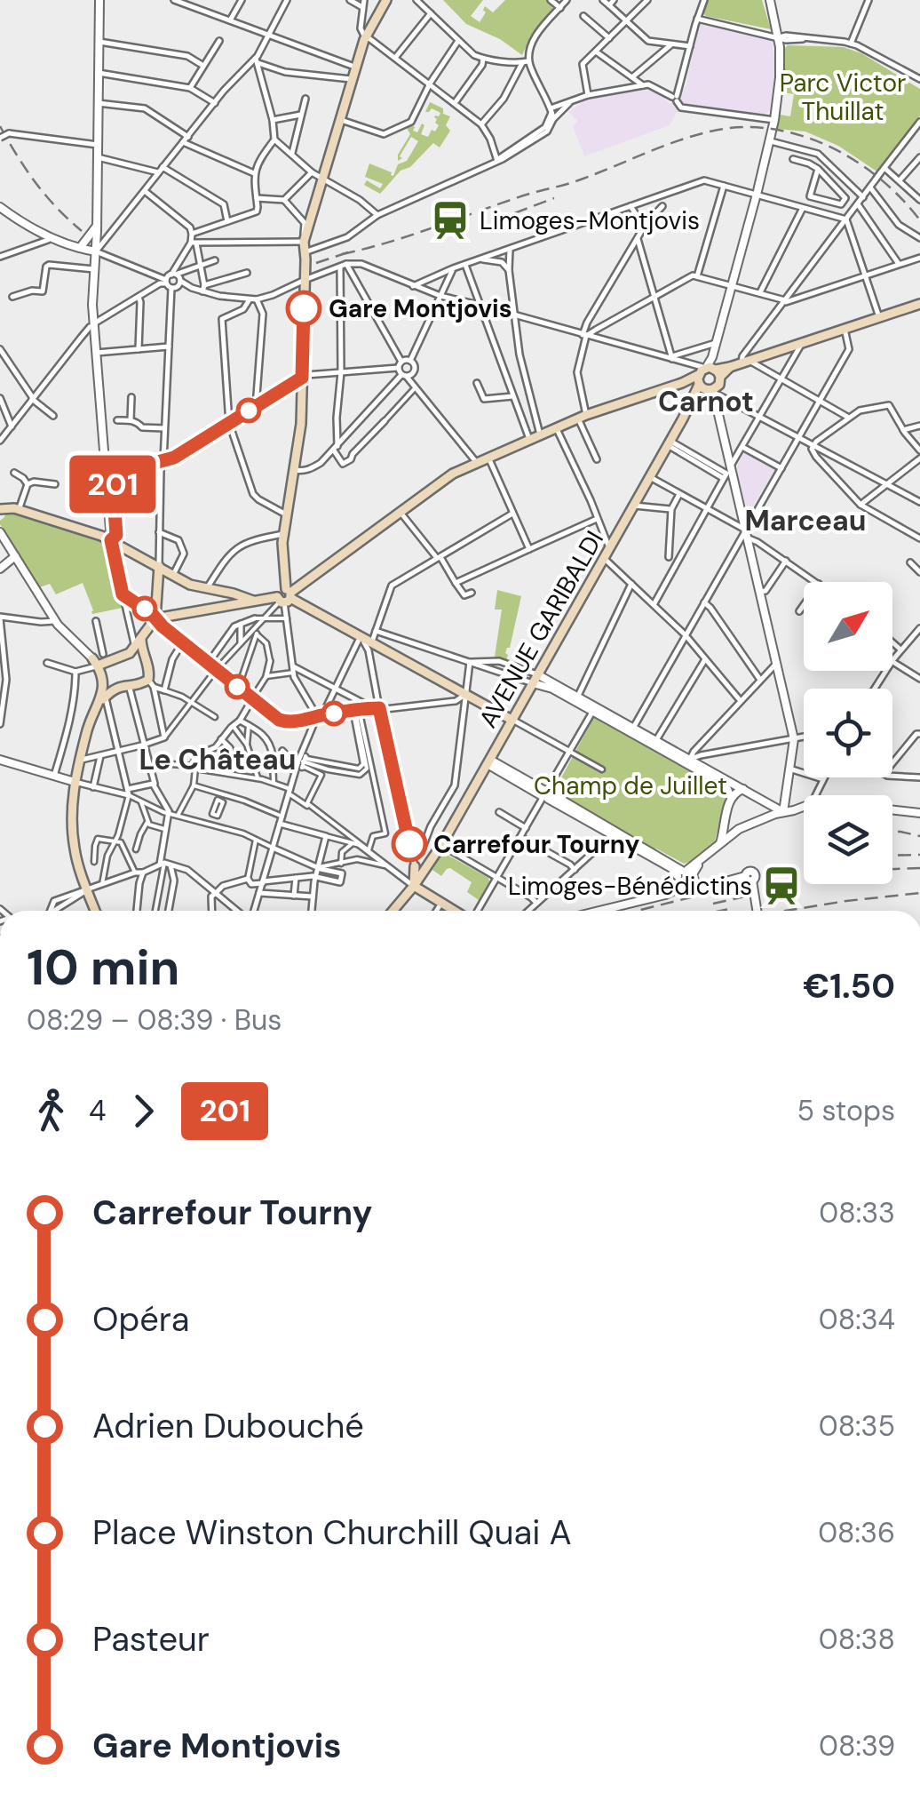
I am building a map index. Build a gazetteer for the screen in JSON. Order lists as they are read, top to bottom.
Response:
{
  "streets": {
    "main road": ["AVENUE GARIBALDI"]
  },
  "districts": ["Carnot", "Marceau", "Le Château"],
  "parks": ["Parc Victor Thuillat", "Champ de Juillet"],
  "places": {
    "station": ["Limoges-Montjovis", "Limoges-Bénédictins"],
    "other": ["Gare Montjovis", "Carrefour Tourny"]
  },
  "lines": ["bus line 201"],
  "north": "top right",
  "page": {
    "on_map": "201",
    "heading": ["10 min", "08:29 – 08:39 · Bus", "€1.50"],
    "legs": ["4", "201", "5 stops"],
    "list": [
      {
        "name": "Carrefour Tourny",
        "value": "08:33"
      },
      {
        "name": "Opéra",
        "value": "08:34"
      },
      {
        "name": "Adrien Dubouché",
        "value": "08:35"
      },
      {
        "name": "Place Winston Churchill Quai A",
        "value": "08:36"
      },
      {
        "name": "Pasteur",
        "value": "08:38"
      },
      {
        "name": "Gare Montjovis",
        "value": "08:39"
      }
    ]
  }
}
